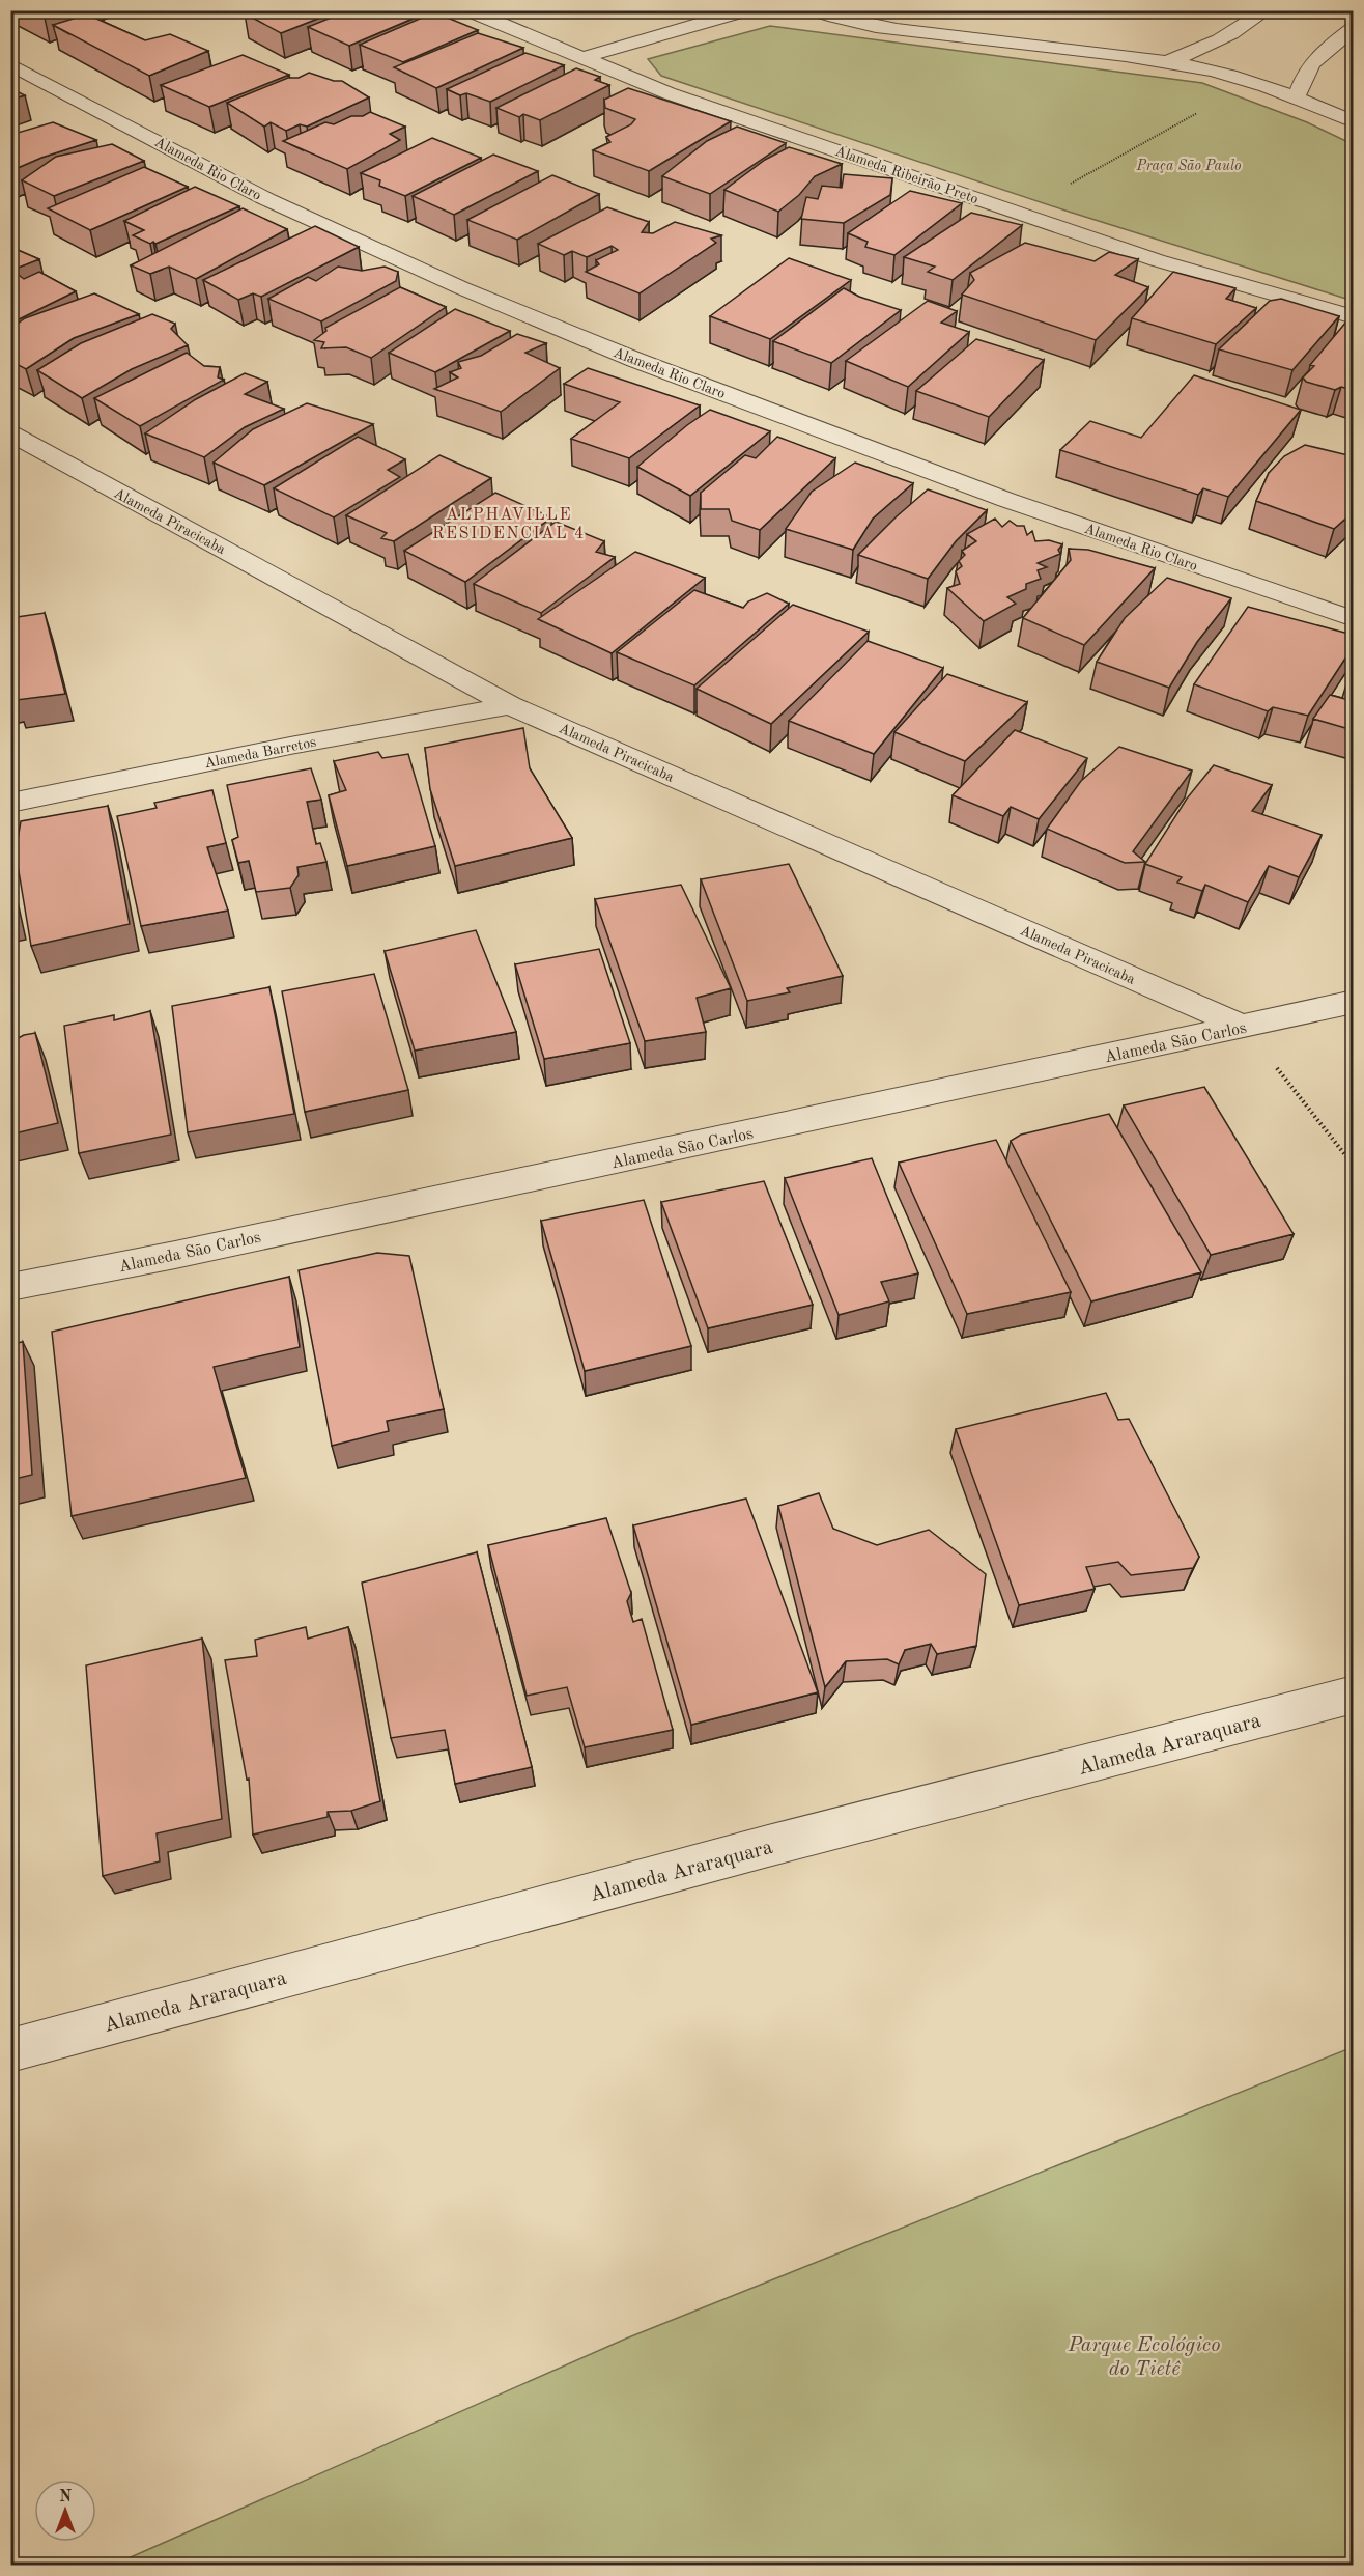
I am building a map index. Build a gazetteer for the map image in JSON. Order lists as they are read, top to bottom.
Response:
{
  "streets": {
    "street": [
      "Alameda Rio Claro",
      "Alameda Ribeirão Preto",
      "Alameda Piracicaba",
      "Alameda Barretos",
      "Alameda São Carlos",
      "Alameda Araraquara"
    ]
  },
  "crossings": [
    ["Alameda Piracicaba", "Alameda Barretos"],
    ["Alameda Piracicaba", "Alameda São Carlos"]
  ],
  "districts": ["ALPHAVILLE RESIDENCIAL 4"],
  "parks": ["Praça São Paulo", "Parque Ecológico do Tietê"],
  "north": "top"
}
